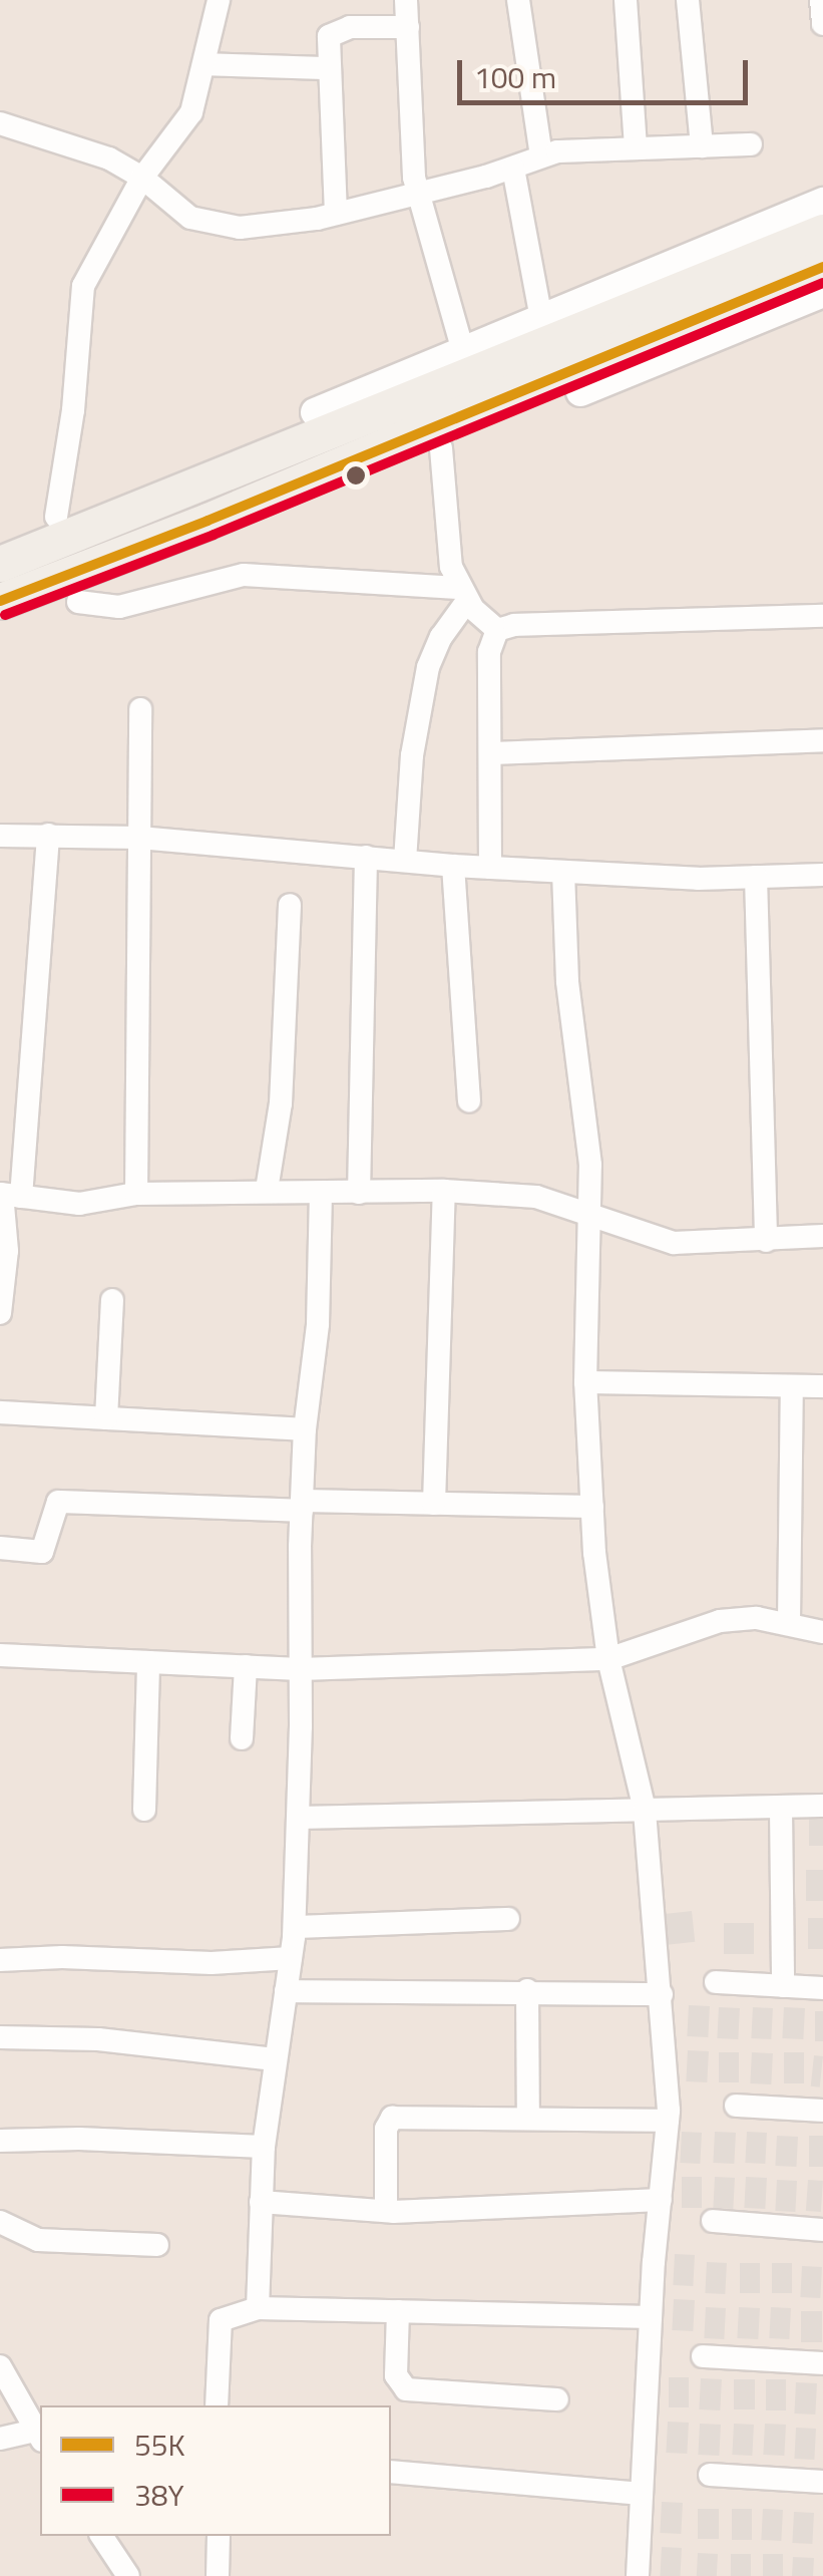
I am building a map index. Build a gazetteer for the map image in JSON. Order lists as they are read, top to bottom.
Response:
{
  "lines": ["transit line 55K", "transit line 38Y"],
  "legend": ["55K", "38Y"],
  "scale_bar": "100 m"
}
